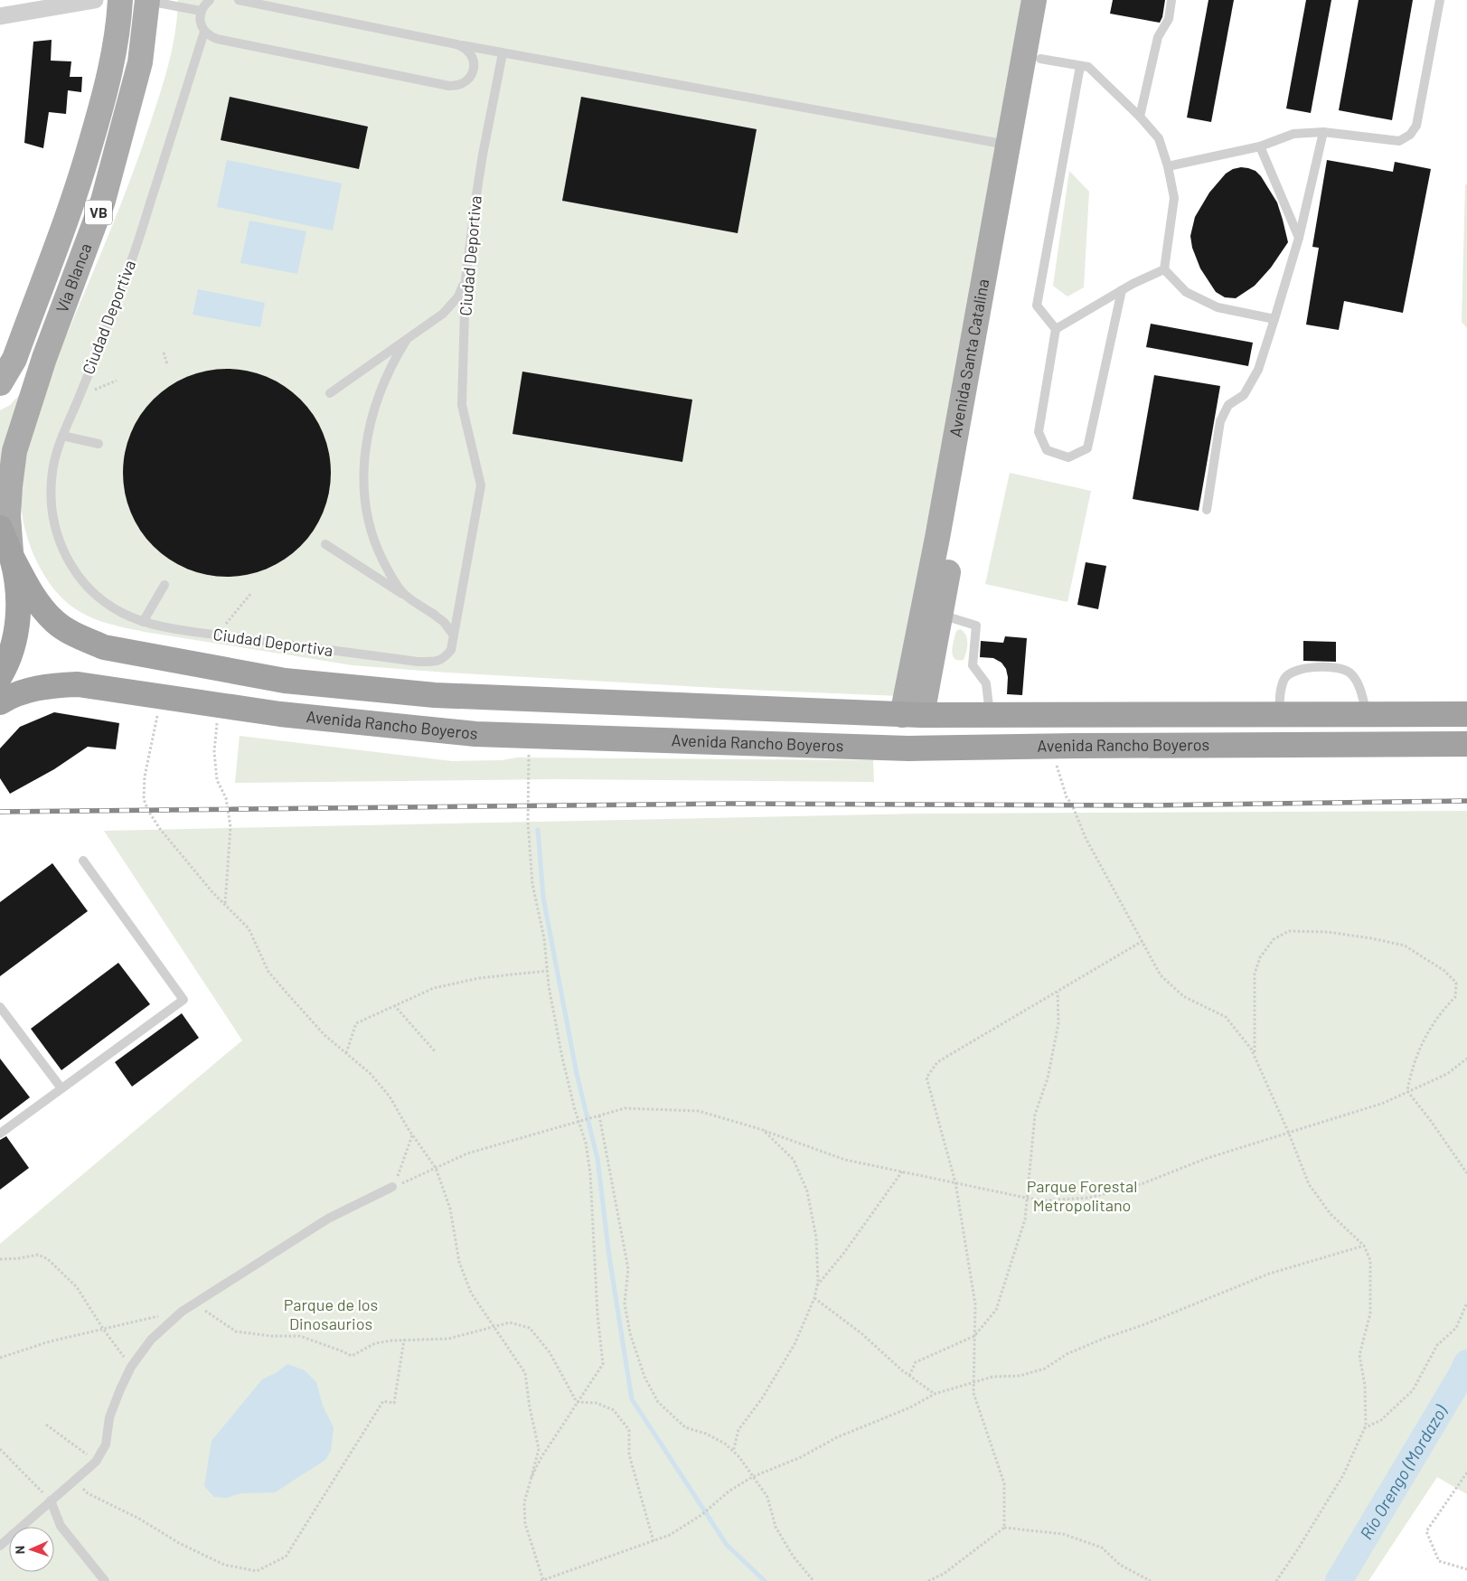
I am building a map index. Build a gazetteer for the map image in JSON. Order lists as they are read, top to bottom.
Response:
{
  "streets": {
    "highway": ["Avenida Rancho Boyeros"],
    "main road": ["VB", "Vía Blanca", "Avenida Santa Catalina"],
    "lane": ["Ciudad Deportiva"]
  },
  "crossings": [
    ["Vía Blanca", "Avenida Rancho Boyeros"],
    ["Avenida Santa Catalina", "Avenida Rancho Boyeros"]
  ],
  "water": ["Río Orengo (Mordazo)"],
  "parks": ["Parque Forestal Metropolitano", "Parque de los Dinosaurios"],
  "north": "left"
}
